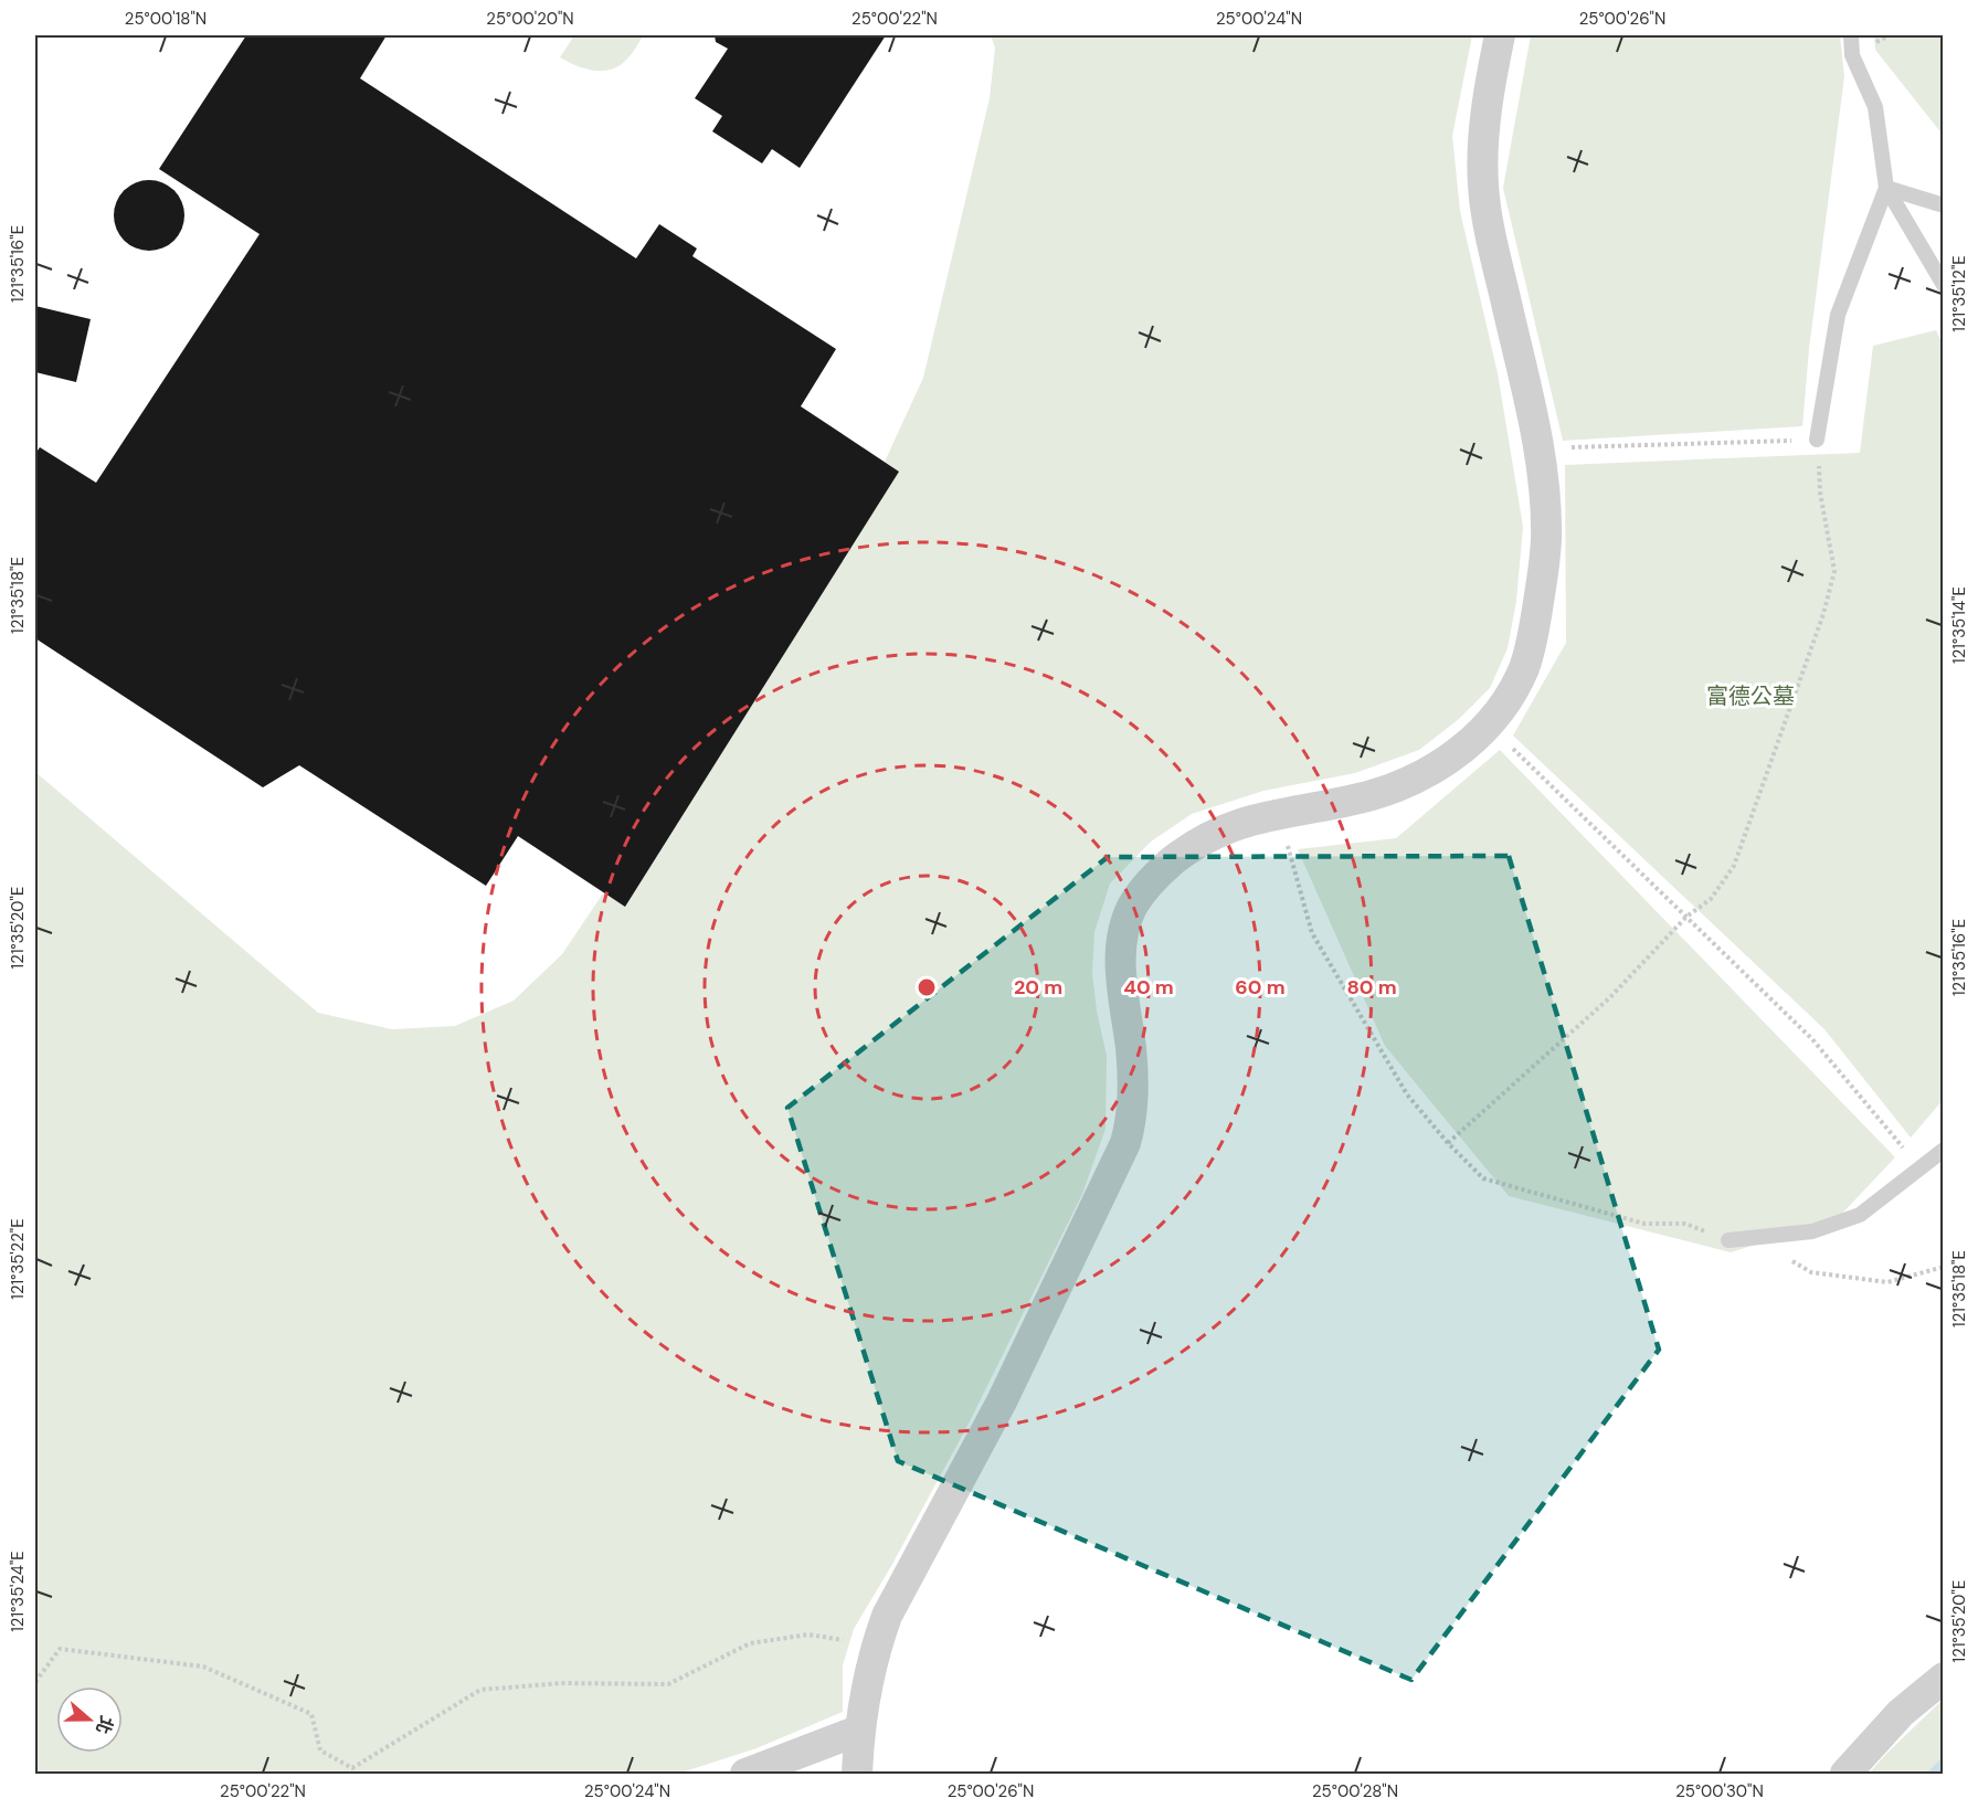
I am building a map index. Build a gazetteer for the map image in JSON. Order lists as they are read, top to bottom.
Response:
{
  "parks": ["富德公墓"],
  "north": "right",
  "coordinates": [
    "25°00'18\"N",
    "25°00'20\"N",
    "25°00'22\"N",
    "25°00'24\"N",
    "25°00'26\"N",
    "121°35'16\"E",
    "121°35'12\"E",
    "121°35'18\"E",
    "121°35'14\"E",
    "121°35'20\"E",
    "121°35'22\"E",
    "121°35'24\"E",
    "25°00'28\"N",
    "25°00'30\"N"
  ],
  "rings": [
    "20 m",
    "40 m",
    "60 m",
    "80 m"
  ]
}
